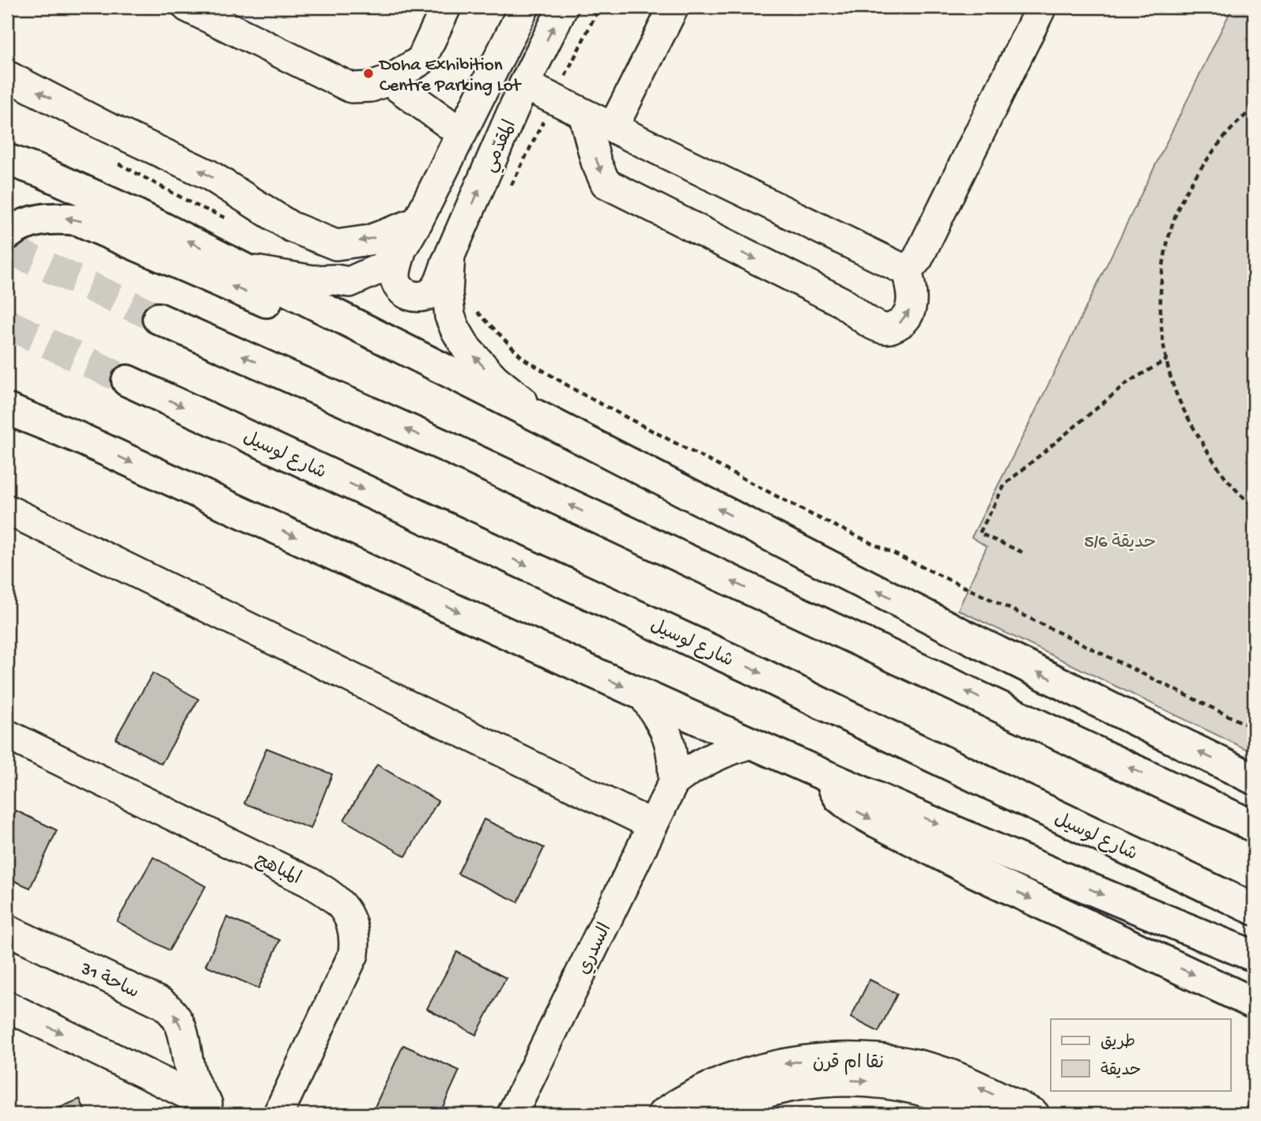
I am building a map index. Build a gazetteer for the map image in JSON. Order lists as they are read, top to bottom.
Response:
{
  "streets": {
    "highway": ["شارع لوسيل"],
    "street": [
      "المقدّمي",
      "المباهج",
      "السدري",
      "ساحة 31",
      "نقا ام قرن"
    ]
  },
  "parks": ["حديقة 5/6"],
  "places": ["Doha Exhibition Centre Parking Lot"],
  "legend": ["طريق", "حديقة"]
}
